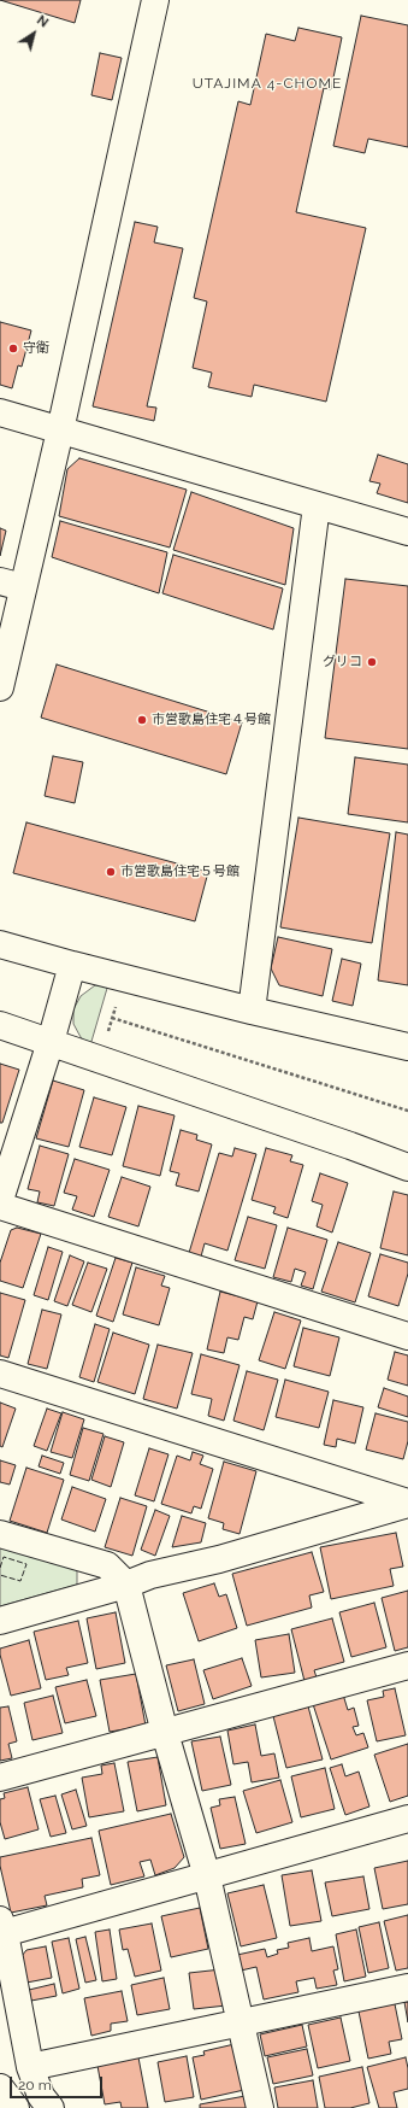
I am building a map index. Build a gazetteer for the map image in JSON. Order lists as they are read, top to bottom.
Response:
{
  "districts": ["UTAJIMA 4-CHOME"],
  "places": [
    "守衛",
    "グリコ",
    "市営歌島住宅４号館",
    "市営歌島住宅５号館"
  ],
  "scale_bar": "20 m",
  "north": "top right"
}
